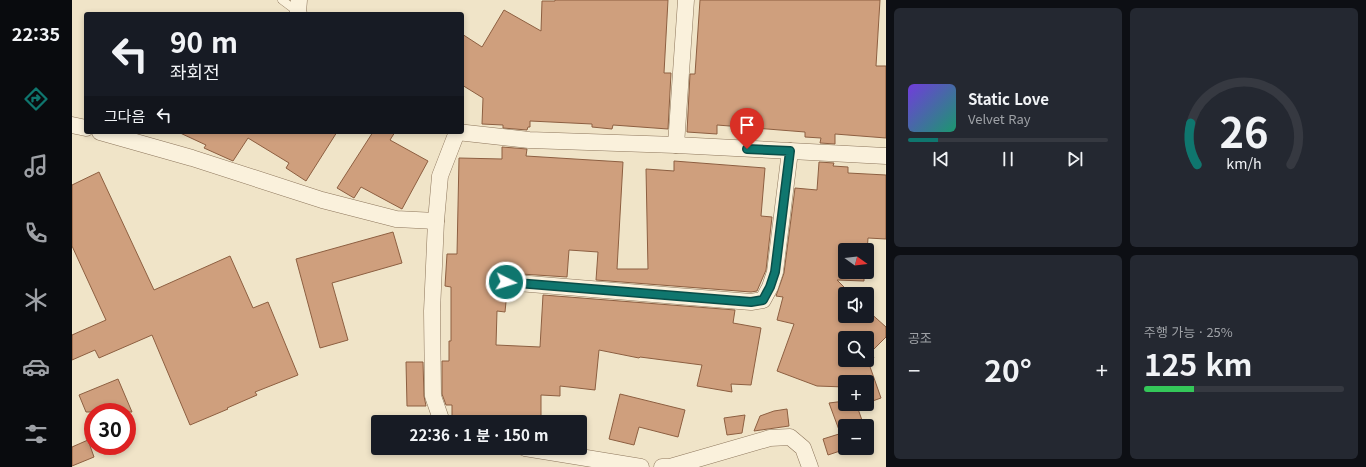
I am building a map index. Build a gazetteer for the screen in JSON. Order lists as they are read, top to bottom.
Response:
{
  "north": "right",
  "page": {
    "tabs": "22:35",
    "turn": ["90 m", "좌회전"],
    "song": ["Static Love", "Velvet Ray"],
    "then": "그다음",
    "map_buttons": ["+", "−"],
    "tile": [
      "공조",
      ["주행 가능 · 25%", "125 km"]
    ],
    "heat": ["−", "20°", "+"],
    "limit": "30",
    "trip": "22:36 · 1 분 · 150 m",
    "gauge": ["26", "km/h"]
  }
}
